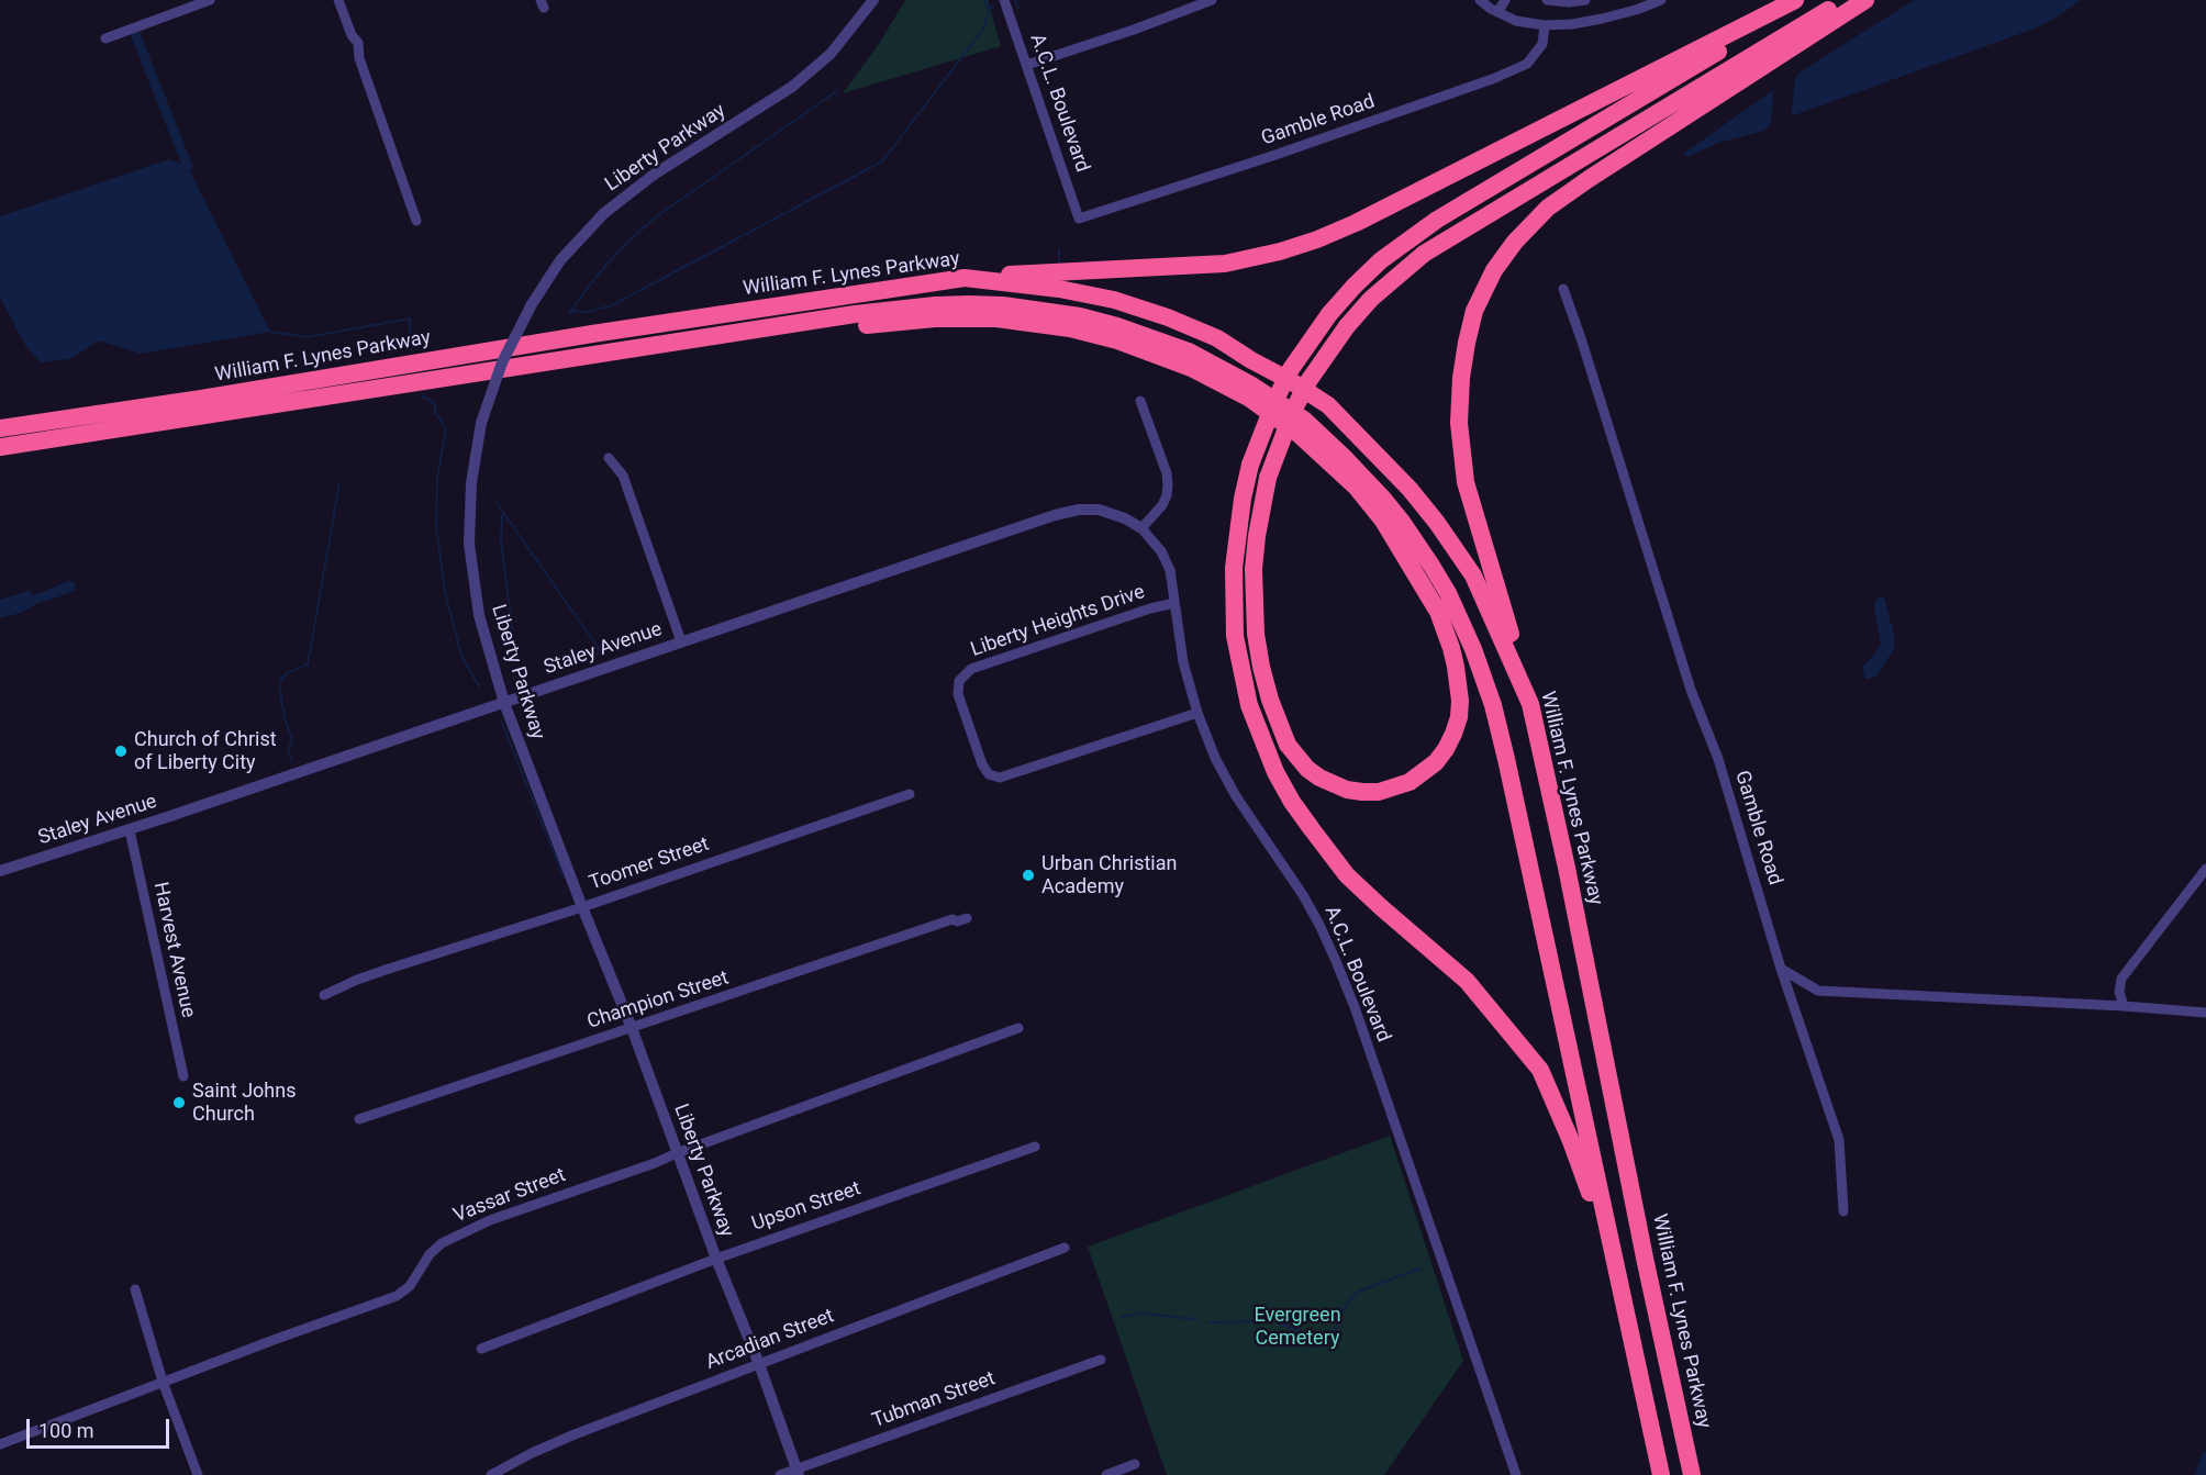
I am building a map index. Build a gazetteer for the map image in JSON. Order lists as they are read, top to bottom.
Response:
{
  "streets": {
    "highway": ["William F. Lynes Parkway"],
    "street": [
      "A.C.L. Boulevard",
      "Gamble Road",
      "Liberty Parkway",
      "Liberty Heights Drive",
      "Staley Avenue",
      "Toomer Street",
      "Harvest Avenue",
      "Champion Street",
      "Vassar Street",
      "Upson Street",
      "Arcadian Street",
      "Tubman Street"
    ]
  },
  "crossings": [
    ["A.C.L. Boulevard", "Gamble Road"],
    ["A.C.L. Boulevard", "Liberty Heights Drive"],
    ["A.C.L. Boulevard", "Staley Avenue"],
    ["Liberty Parkway", "Staley Avenue"],
    ["Liberty Parkway", "Toomer Street"],
    ["Liberty Parkway", "Champion Street"],
    ["Liberty Parkway", "Vassar Street"],
    ["Liberty Parkway", "Upson Street"],
    ["Liberty Parkway", "Arcadian Street"],
    ["Liberty Parkway", "Tubman Street"],
    ["Staley Avenue", "Harvest Avenue"]
  ],
  "parks": ["Evergreen Cemetery"],
  "places": ["Church of Christ of Liberty City", "Urban Christian Academy", "Saint Johns Church"],
  "scale_bar": "100 m"
}
